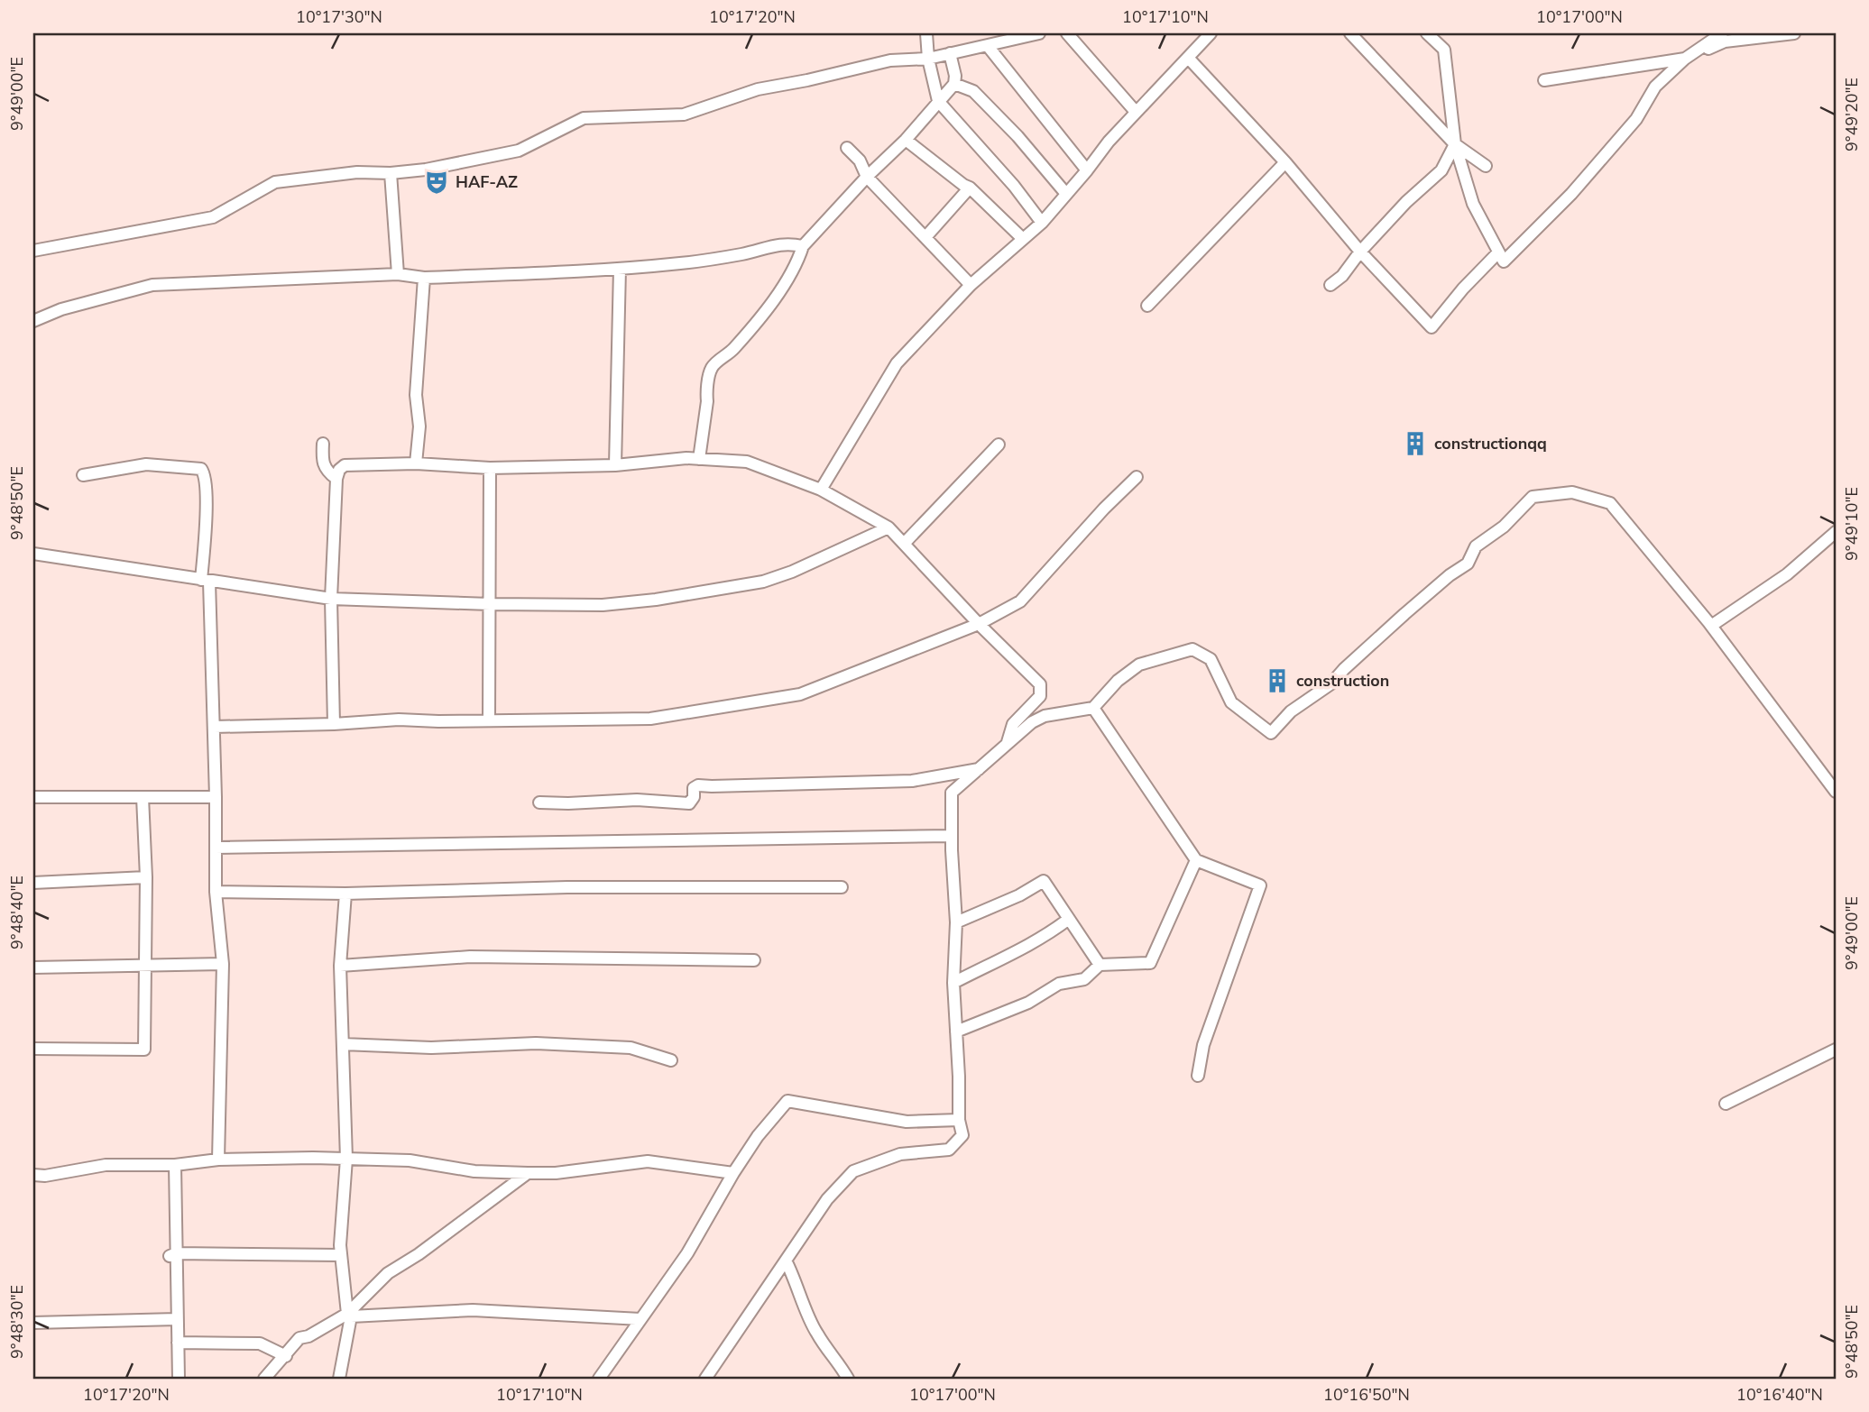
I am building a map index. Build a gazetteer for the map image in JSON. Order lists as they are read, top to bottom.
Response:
{
  "places": {
    "theatre": ["HAF-AZ"],
    "building": ["constructionqq", "construction"]
  },
  "coordinates": [
    "10°17'30\"N",
    "10°17'20\"N",
    "10°17'10\"N",
    "10°17'00\"N",
    "9°49'00\"E",
    "9°49'20\"E",
    "9°48'50\"E",
    "9°49'10\"E",
    "9°48'40\"E",
    "9°48'30\"E",
    "10°16'50\"N",
    "10°16'40\"N"
  ]
}
